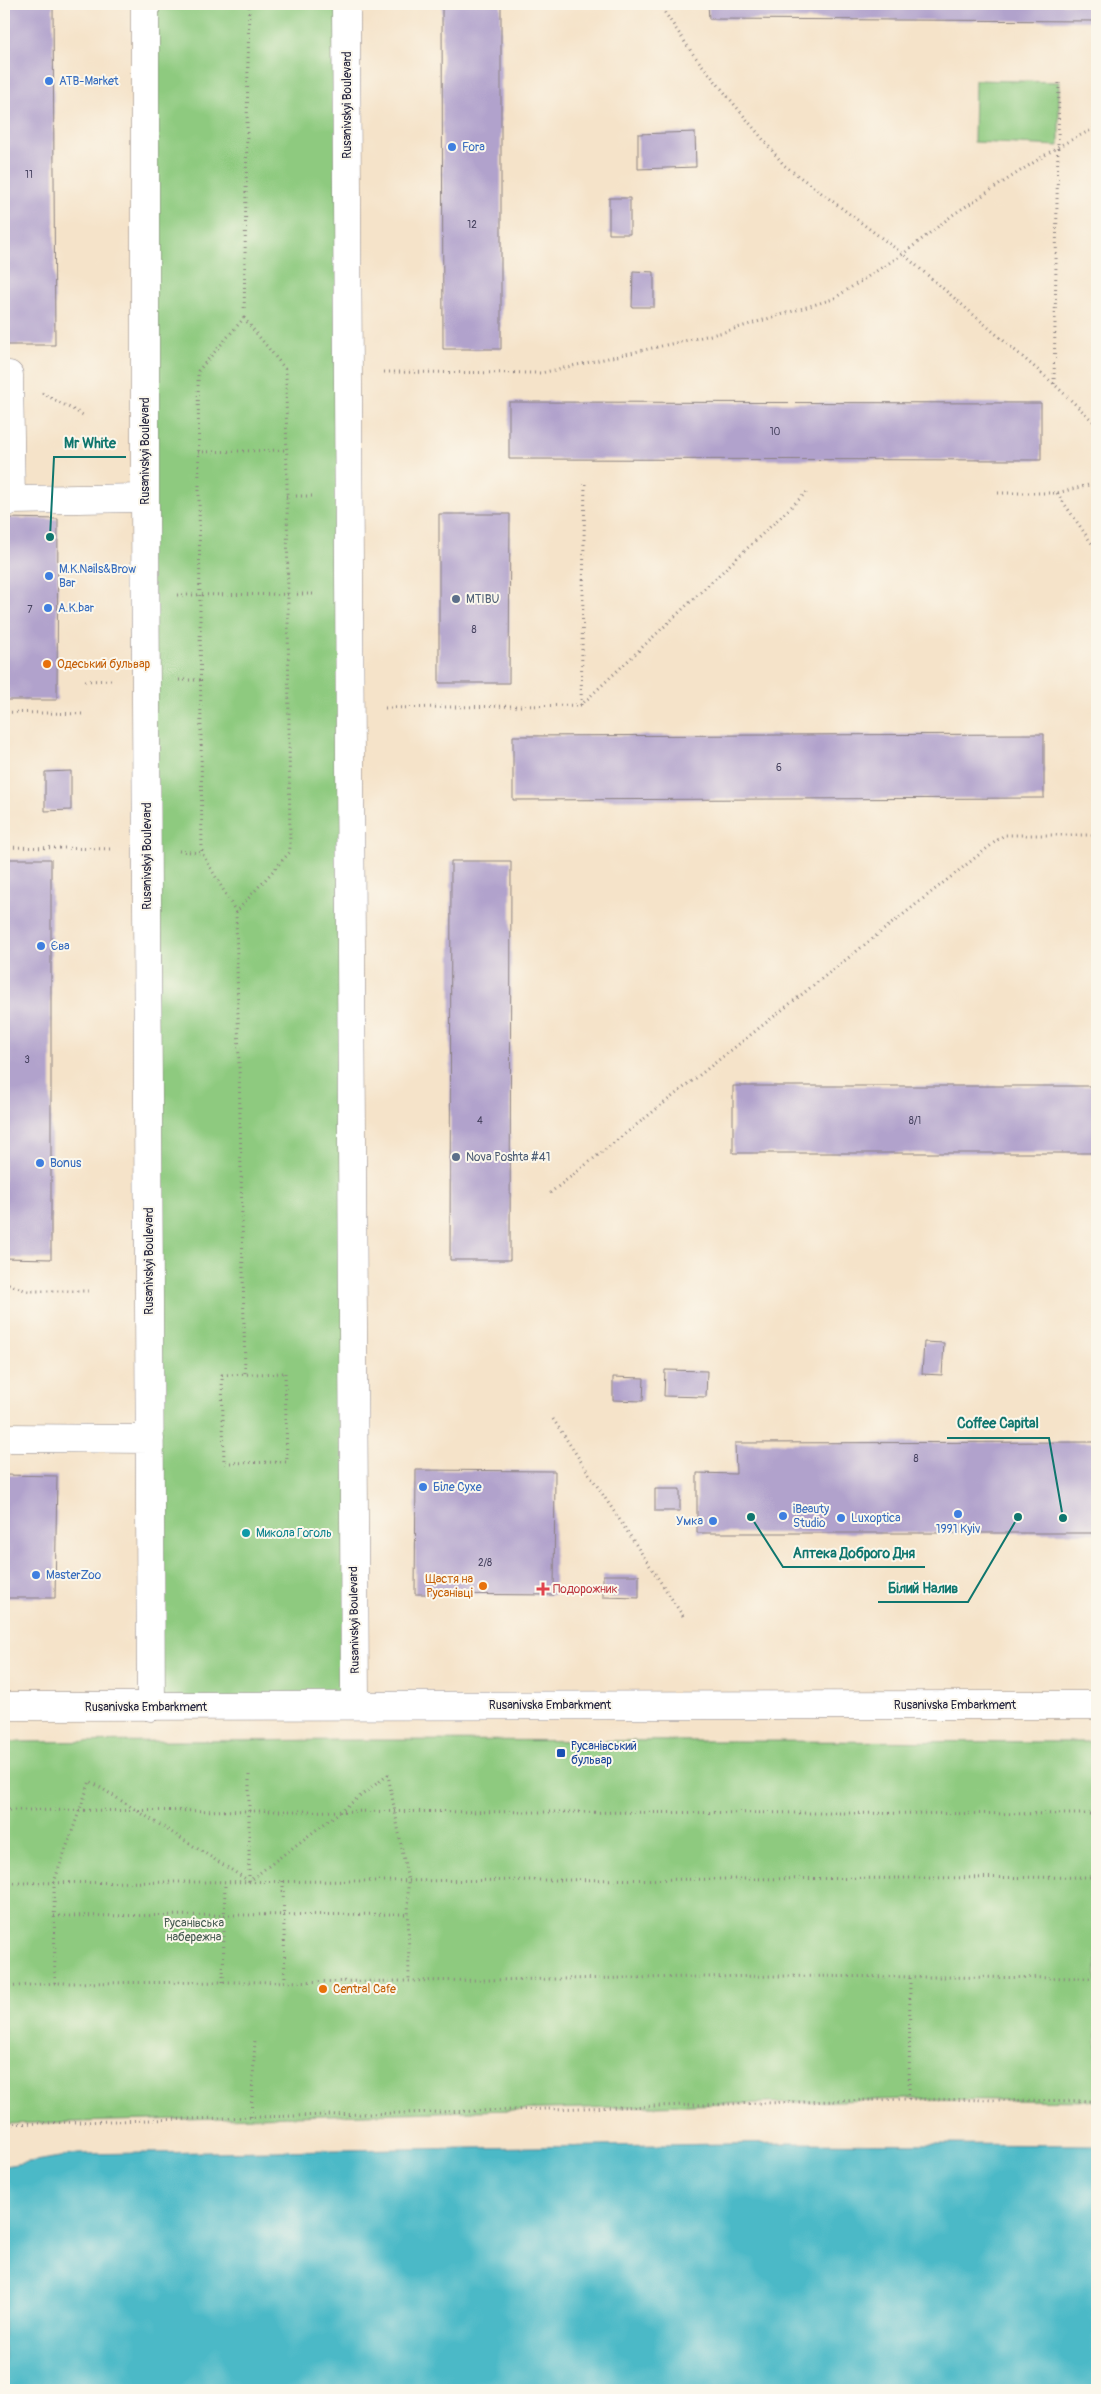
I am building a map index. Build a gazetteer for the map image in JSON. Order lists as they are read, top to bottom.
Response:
{
  "streets": {
    "street": ["Rusanivskyi Boulevard", "Rusanivska Embarkment"]
  },
  "crossings": [
    ["Rusanivskyi Boulevard", "Rusanivska Embarkment"]
  ],
  "parks": ["Русанівська набережна"],
  "places": {
    "other": [
      "ATB-Market",
      "Fora",
      "Mr White",
      "M.K.Nails&Brow Bar",
      "MTIBU",
      "A.K.bar",
      "Одеський бульвар",
      "Єва",
      "Nova Poshta #41",
      "Bonus",
      "Біле Сухе",
      "1991 Kyiv",
      "iBeauty Studio",
      "Аптека Доброго Дня",
      "Білий Налив",
      "Luxoptica",
      "Coffee Capital",
      "Умка",
      "Микола Гоголь",
      "MasterZoo",
      "Щастя на Русанівці",
      "Central Cafe"
    ],
    "health": ["Подорожник"],
    "transit": ["Русанівський бульвар"]
  },
  "house_numbers": [
    "11",
    "12",
    "10",
    "7",
    "8",
    "6",
    "3",
    "4",
    "8/1",
    "8",
    "2/8"
  ]
}
